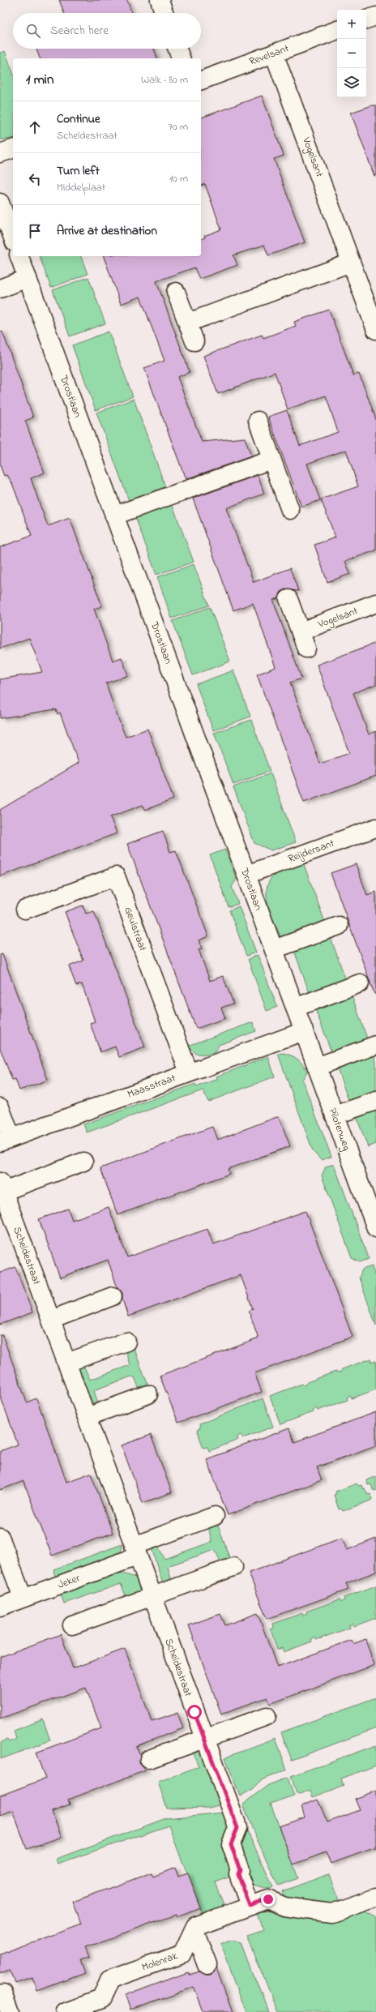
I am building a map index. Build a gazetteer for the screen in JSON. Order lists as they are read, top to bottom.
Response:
{
  "streets": {
    "street": [
      "Revelsant",
      "Vogelsant",
      "Drostlaan",
      "Reijdersant",
      "Geulstraat",
      "Maasstraat",
      "Pilotenweg",
      "Scheldestraat",
      "Jeker",
      "Molenrak"
    ]
  },
  "crossings": [
    ["Revelsant", "Vogelsant"],
    ["Drostlaan", "Reijdersant"],
    ["Drostlaan", "Maasstraat"],
    ["Drostlaan", "Pilotenweg"],
    ["Geulstraat", "Maasstraat"],
    ["Maasstraat", "Pilotenweg"],
    ["Scheldestraat", "Jeker"]
  ],
  "page": {
    "map_buttons": ["+", "−"],
    "search": "Search here",
    "heading": ["1 min", "Walk · 80 m"],
    "list": [
      ["Continue", "Scheldestraat", "70 m"],
      ["Turn left", "Middelplaat", "10 m"],
      "Arrive at destination"
    ]
  }
}
